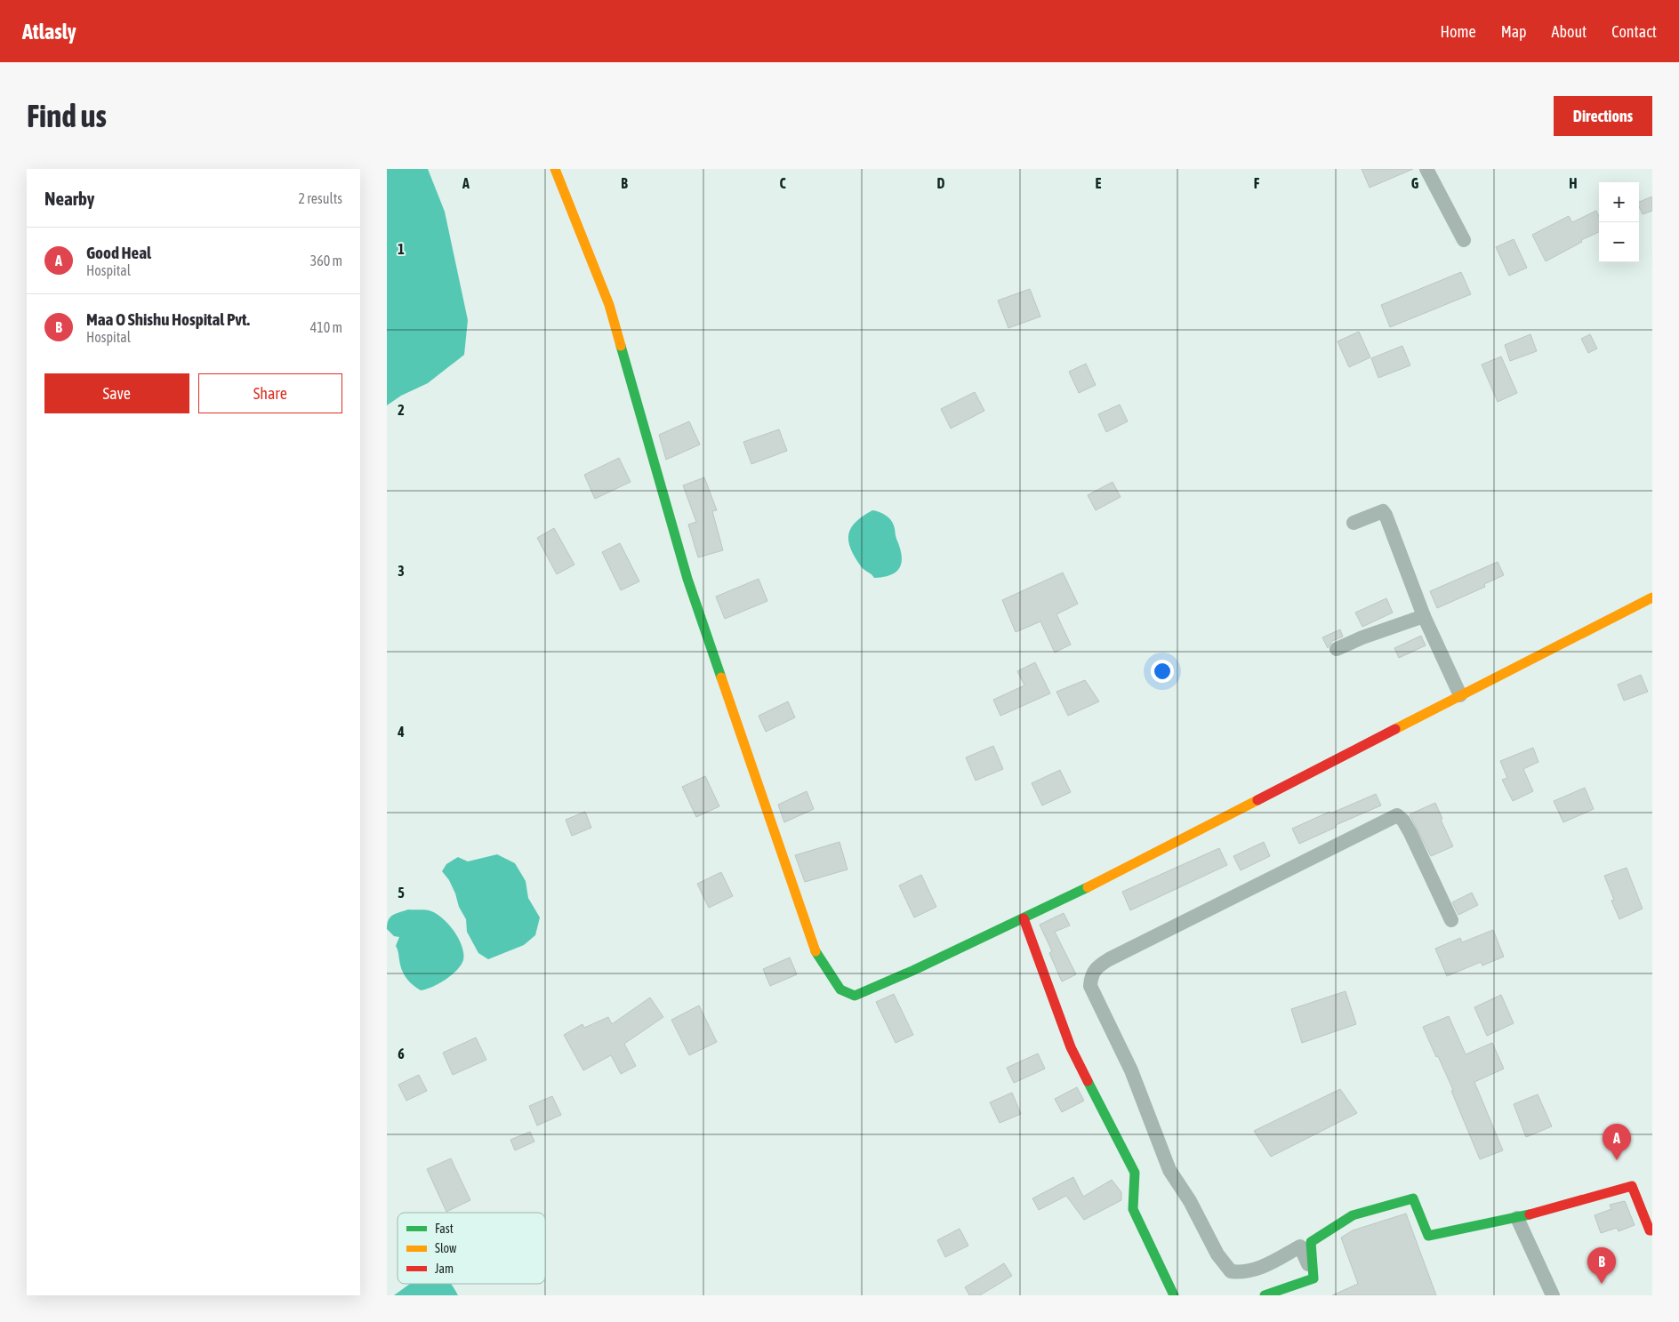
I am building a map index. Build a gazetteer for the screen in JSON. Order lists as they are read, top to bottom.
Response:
{
  "legend": ["Fast", "Slow", "Jam"],
  "page": {
    "header": "Atlasly",
    "nav": [
      "Home",
      "Map",
      "About",
      "Contact"
    ],
    "buttons": [
      "Directions",
      ["Save", "Share"]
    ],
    "title": "Find us",
    "heading": ["Nearby", "2 results"],
    "map_buttons": ["+", "−"],
    "list": [
      {
        "mark": "A",
        "name": "Good Heal",
        "note": "Hospital",
        "value": "360 m"
      },
      {
        "mark": "B",
        "name": "Maa O Shishu Hospital Pvt.",
        "note": "Hospital",
        "value": "410 m"
      }
    ],
    "pins": ["A", "B"]
  },
  "grid": {
    "columns": [
      "A",
      "B",
      "C",
      "D",
      "E",
      "F",
      "G",
      "H"
    ],
    "rows": [
      "1",
      "2",
      "3",
      "4",
      "5",
      "6"
    ]
  }
}
